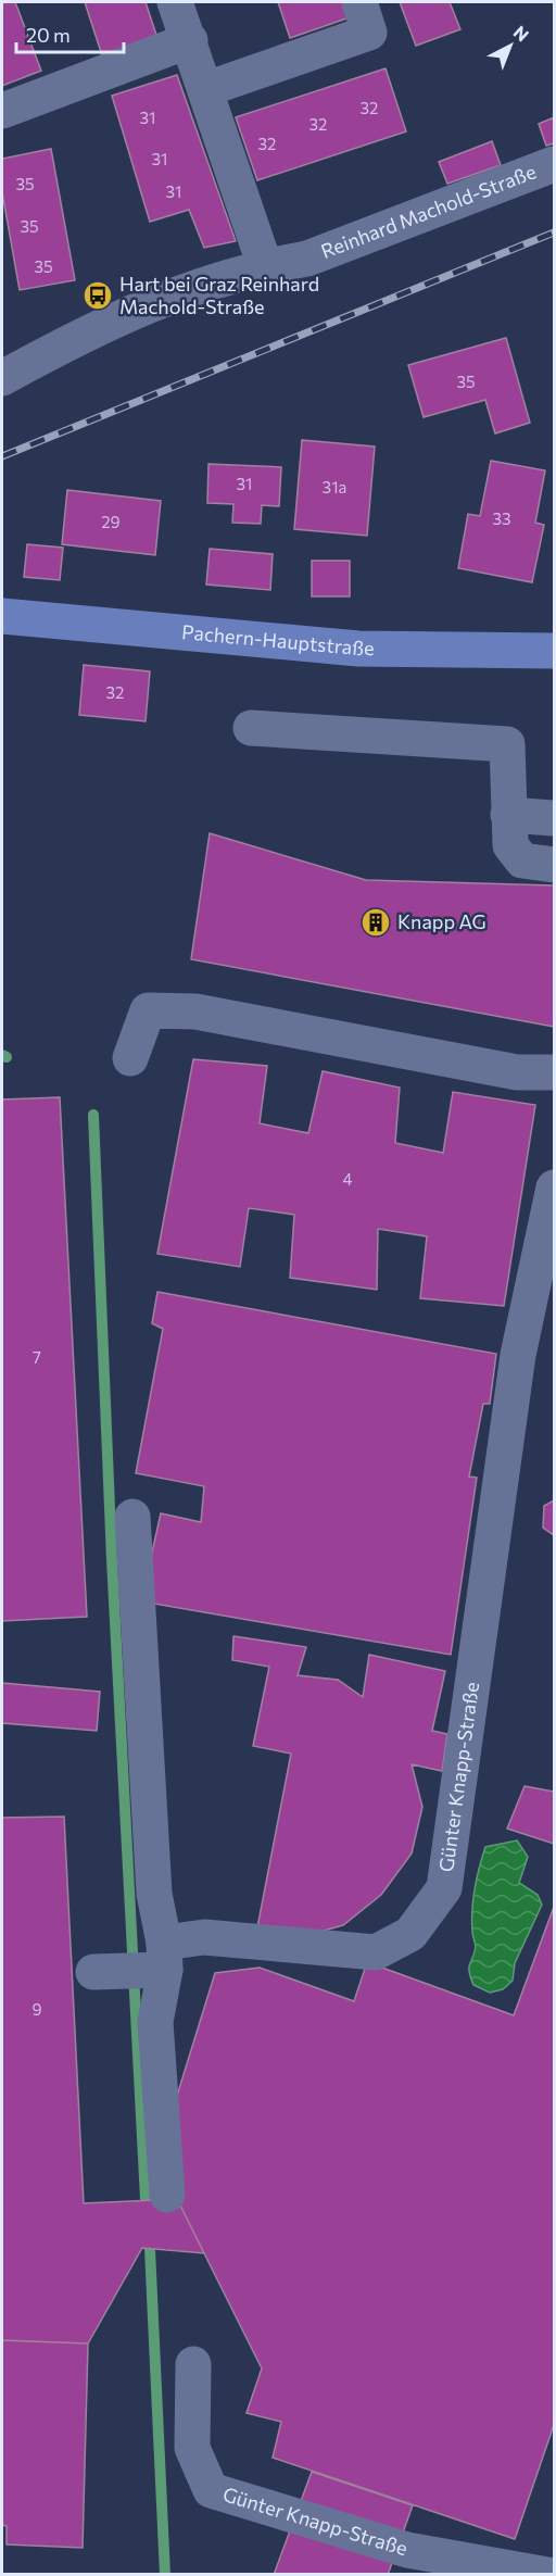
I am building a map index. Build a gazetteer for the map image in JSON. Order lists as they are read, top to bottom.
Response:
{
  "streets": {
    "main road": ["Pachern-Hauptstraße"],
    "street": ["Reinhard Machold-Straße", "Günter Knapp-Straße"]
  },
  "places": {
    "bus stop": ["Hart bei Graz Reinhard Machold-Straße"],
    "building": ["Knapp AG"]
  },
  "house_numbers": [
    "32",
    "31",
    "32",
    "32",
    "31",
    "35",
    "31",
    "35",
    "35",
    "35",
    "31",
    "31a",
    "33",
    "29",
    "32",
    "4",
    "7",
    "9"
  ],
  "scale_bar": "20 m",
  "north": "top right"
}
